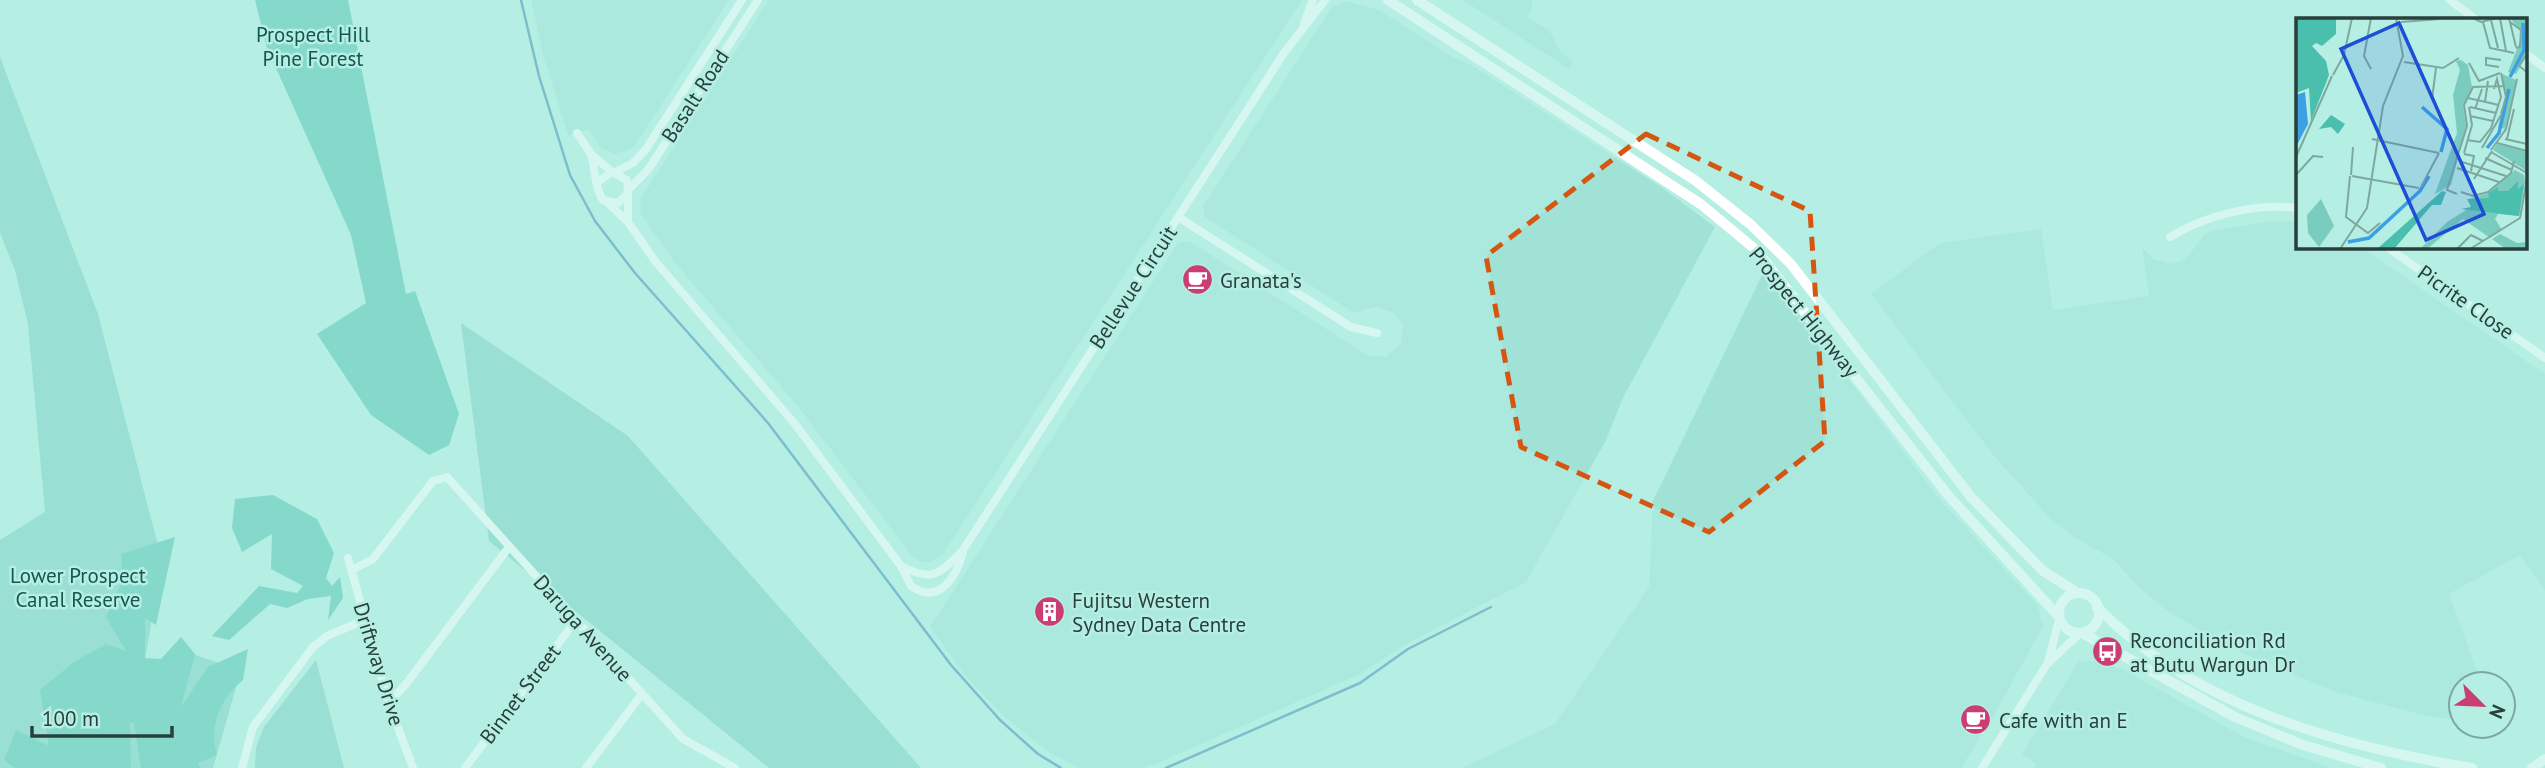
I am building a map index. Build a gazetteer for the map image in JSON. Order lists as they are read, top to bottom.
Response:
{
  "streets": {
    "main road": ["Prospect Highway"],
    "street": [
      "Basalt Road",
      "Bellevue Circuit",
      "Picrite Close",
      "Daruga Avenue",
      "Driftway Drive",
      "Binnet Street"
    ]
  },
  "crossings": [
    ["Basalt Road", "Bellevue Circuit"],
    ["Daruga Avenue", "Driftway Drive"],
    ["Daruga Avenue", "Binnet Street"]
  ],
  "parks": ["Prospect Hill Pine Forest", "Lower Prospect Canal Reserve"],
  "places": {
    "cafe": ["Granata's", "Cafe with an E"],
    "building": ["Fujitsu Western Sydney Data Centre"],
    "bus stop": ["Reconciliation Rd at Butu Wargun Dr"]
  },
  "scale_bar": "100 m",
  "north": "bottom right"
}
